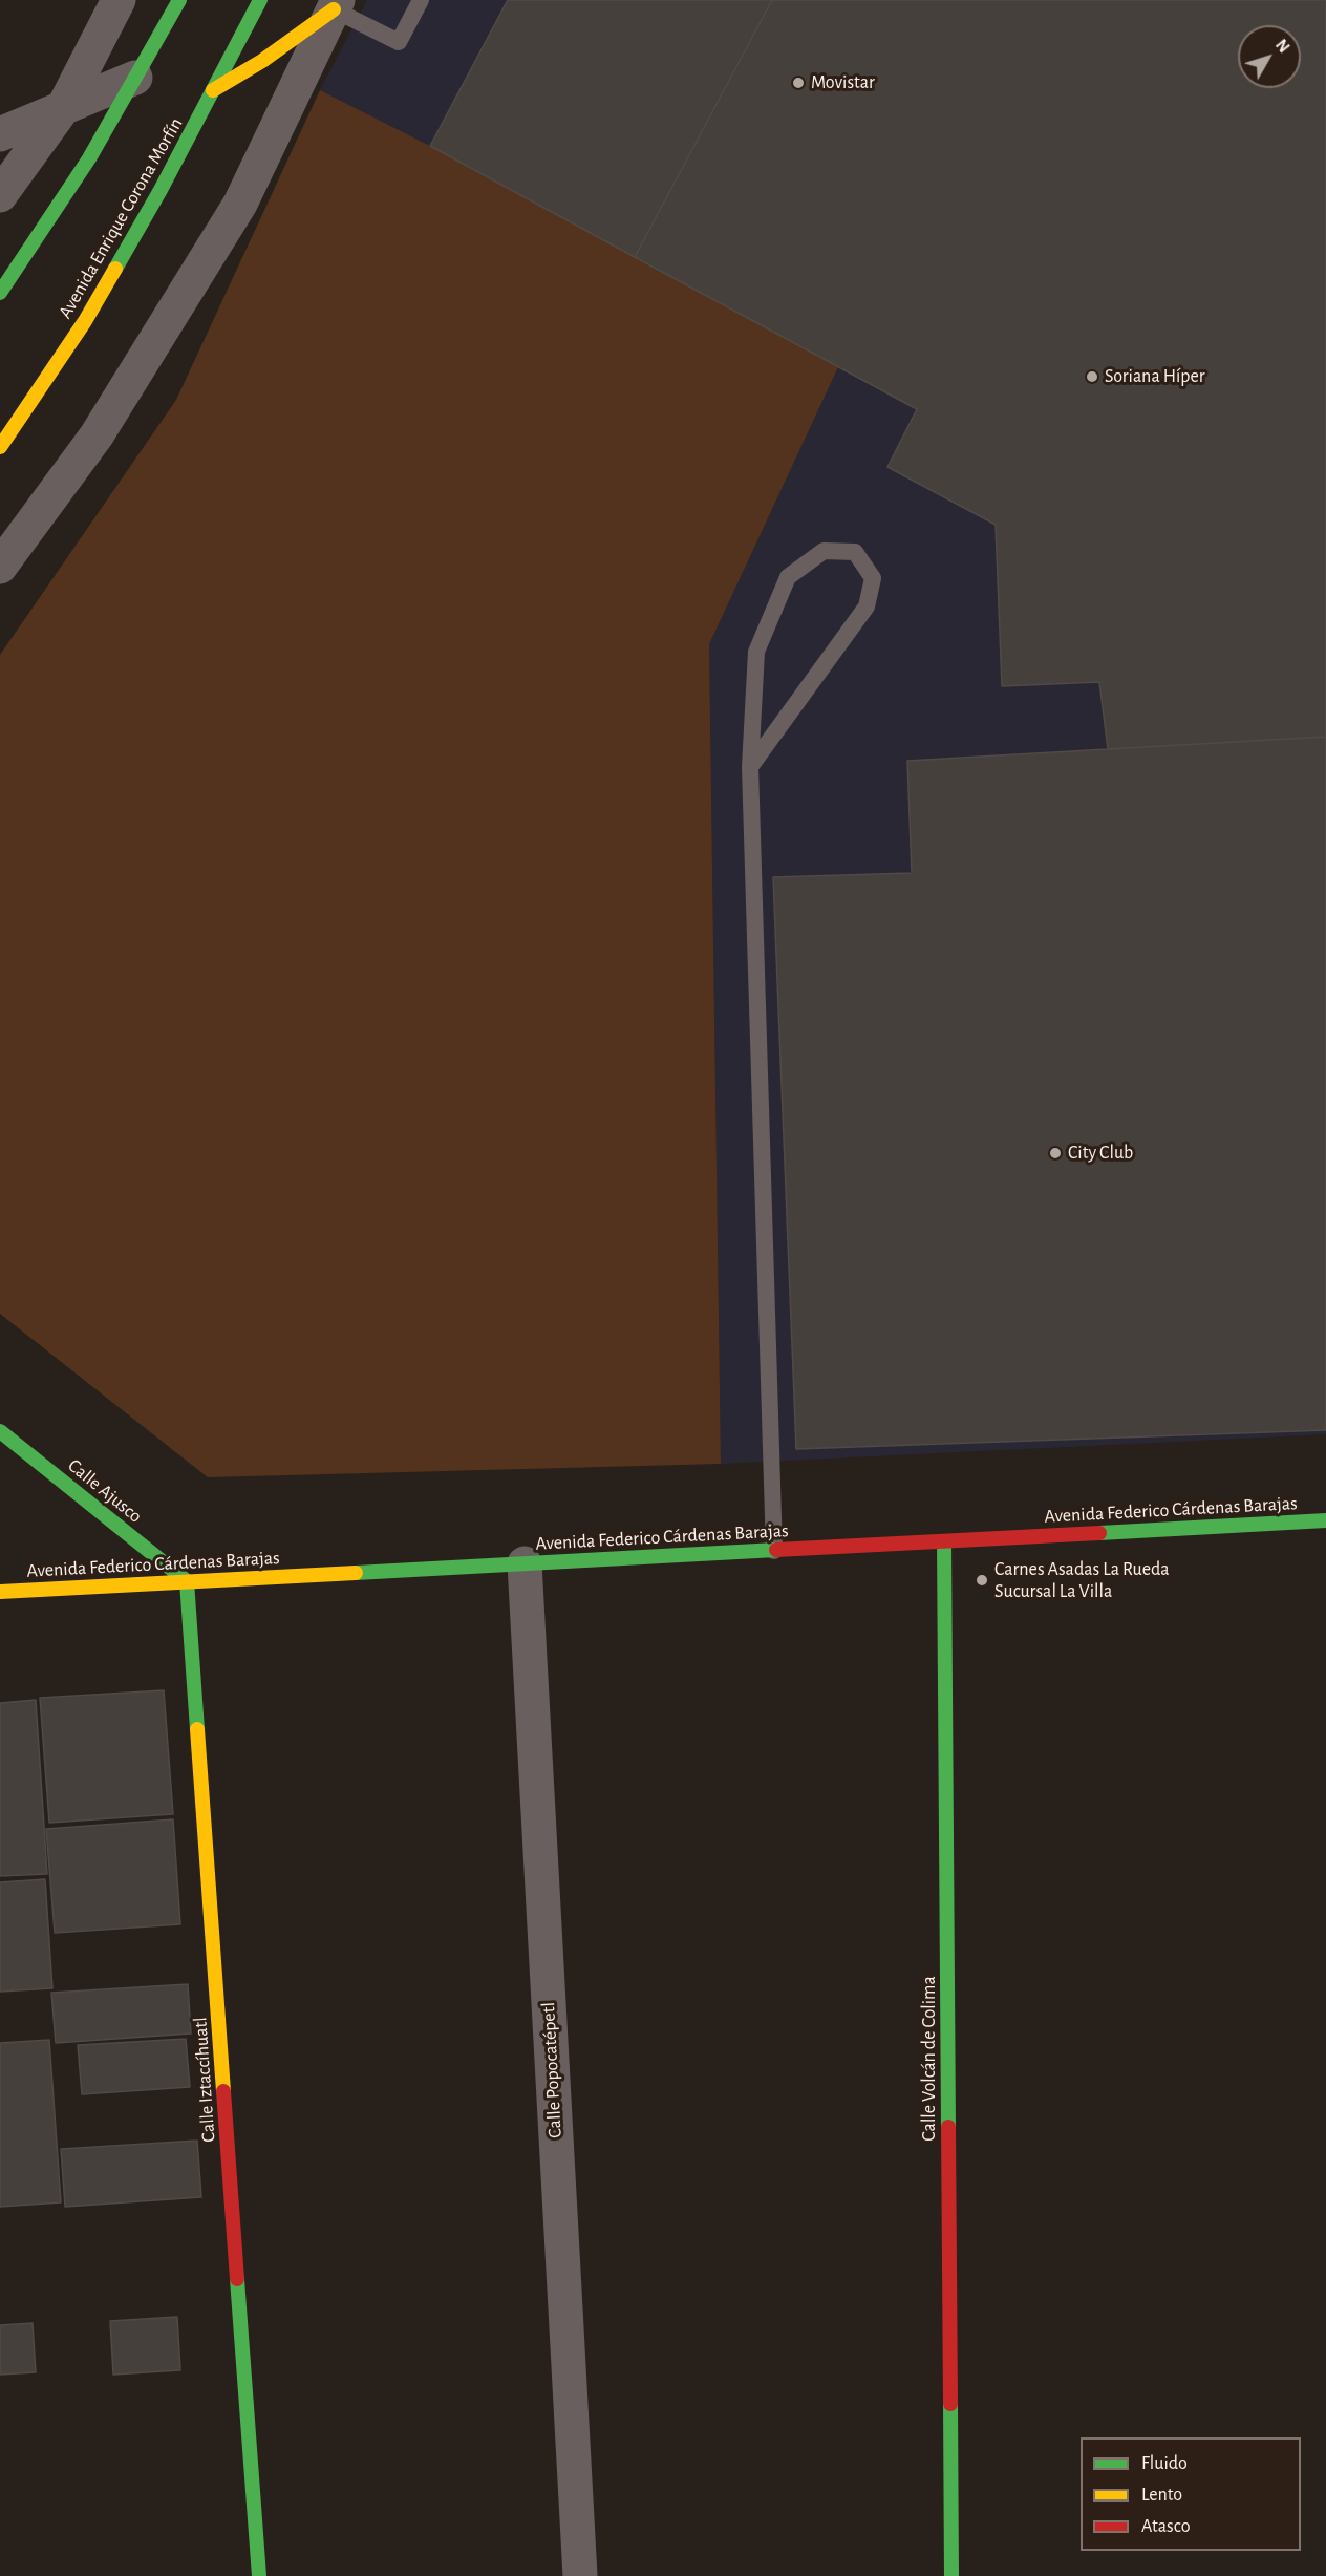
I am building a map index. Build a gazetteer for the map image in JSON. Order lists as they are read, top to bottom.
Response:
{
  "streets": {
    "street": [
      "Avenida Enrique Corona Morfín",
      "Calle Ajusco",
      "Avenida Federico Cárdenas Barajas",
      "Calle Volcán de Colima",
      "Calle Popocatépetl",
      "Calle Iztaccíhuatl"
    ]
  },
  "crossings": [
    ["Calle Ajusco", "Avenida Federico Cárdenas Barajas"],
    ["Calle Ajusco", "Calle Iztaccíhuatl"],
    ["Avenida Federico Cárdenas Barajas", "Calle Volcán de Colima"],
    ["Avenida Federico Cárdenas Barajas", "Calle Popocatépetl"],
    ["Avenida Federico Cárdenas Barajas", "Calle Iztaccíhuatl"]
  ],
  "places": [
    "Movistar",
    "Soriana Híper",
    "City Club",
    "Carnes Asadas La Rueda Sucursal La Villa"
  ],
  "legend": ["Fluido", "Lento", "Atasco"],
  "north": "top right"
}
